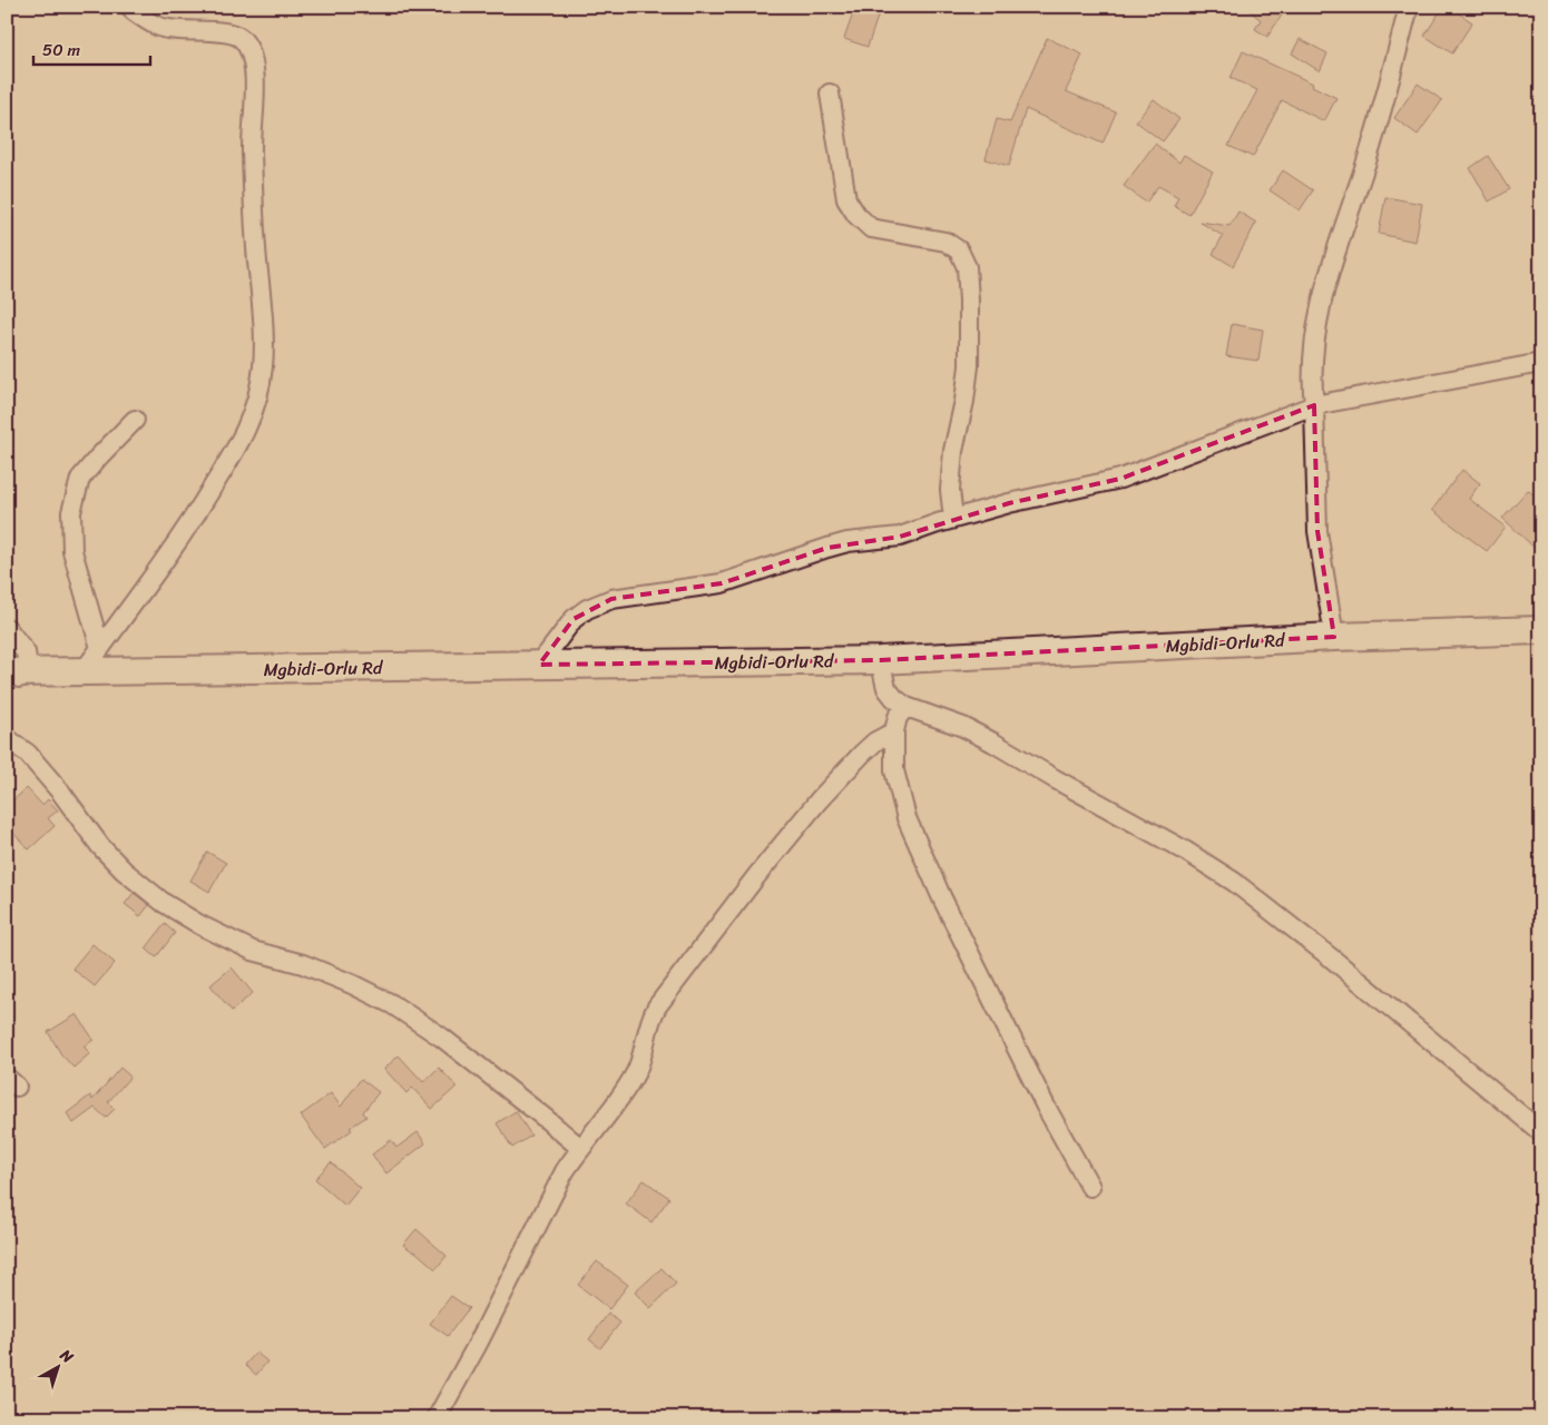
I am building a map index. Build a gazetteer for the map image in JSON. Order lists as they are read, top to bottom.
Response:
{
  "streets": {
    "main road": ["Mgbidi-Orlu Rd"]
  },
  "scale_bar": "50 m",
  "north": "top right"
}
